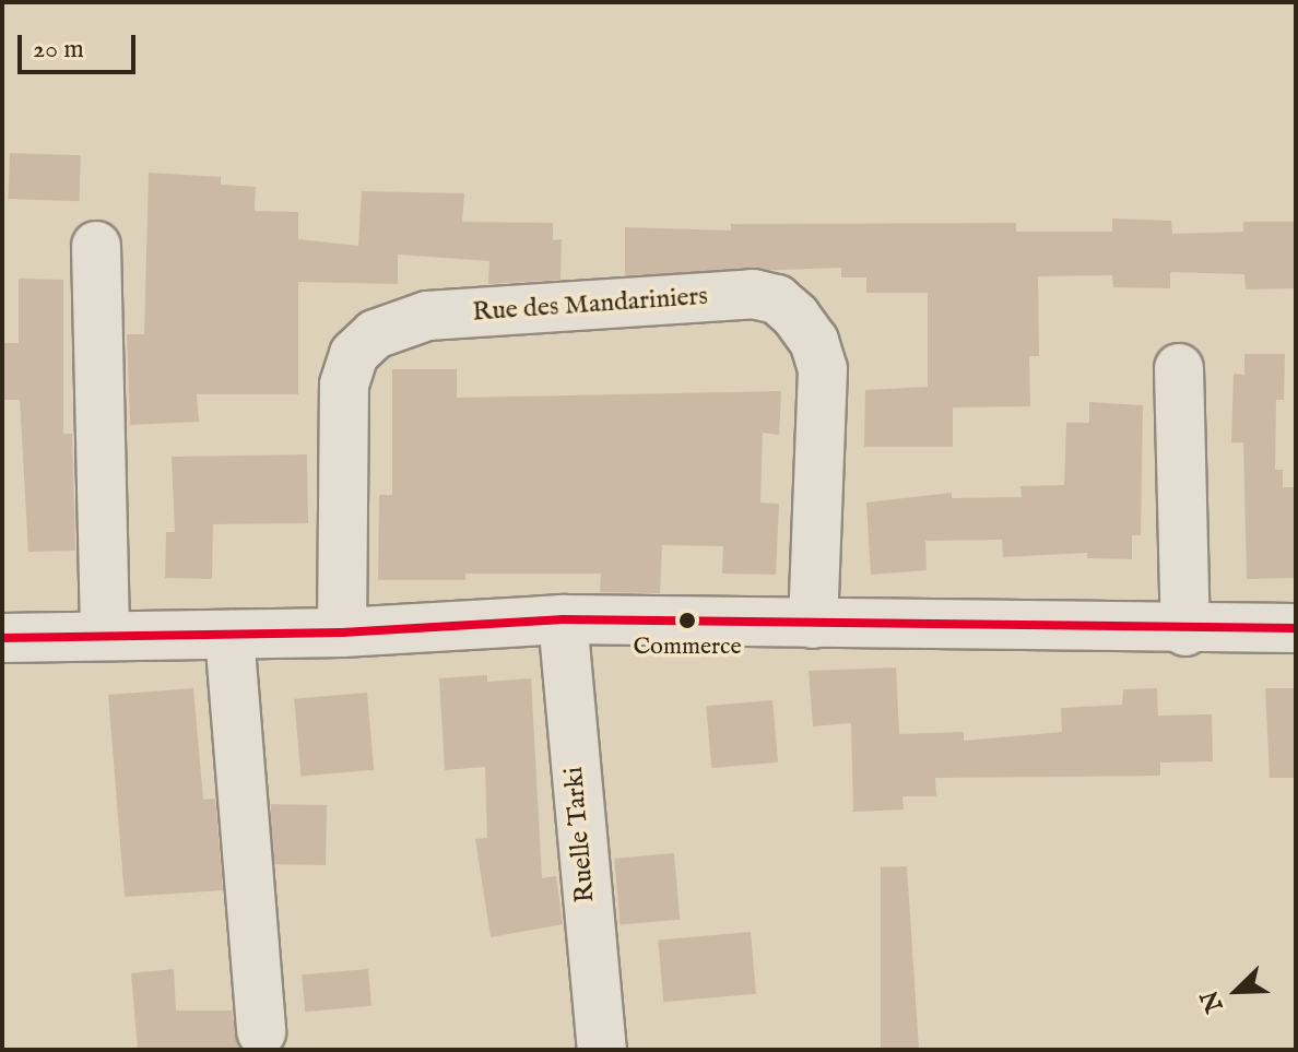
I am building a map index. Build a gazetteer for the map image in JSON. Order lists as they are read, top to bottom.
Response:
{
  "streets": {
    "street": ["Rue des Mandariniers", "Ruelle Tarki"]
  },
  "places": ["Commerce"],
  "scale_bar": "20 m",
  "north": "bottom left"
}
